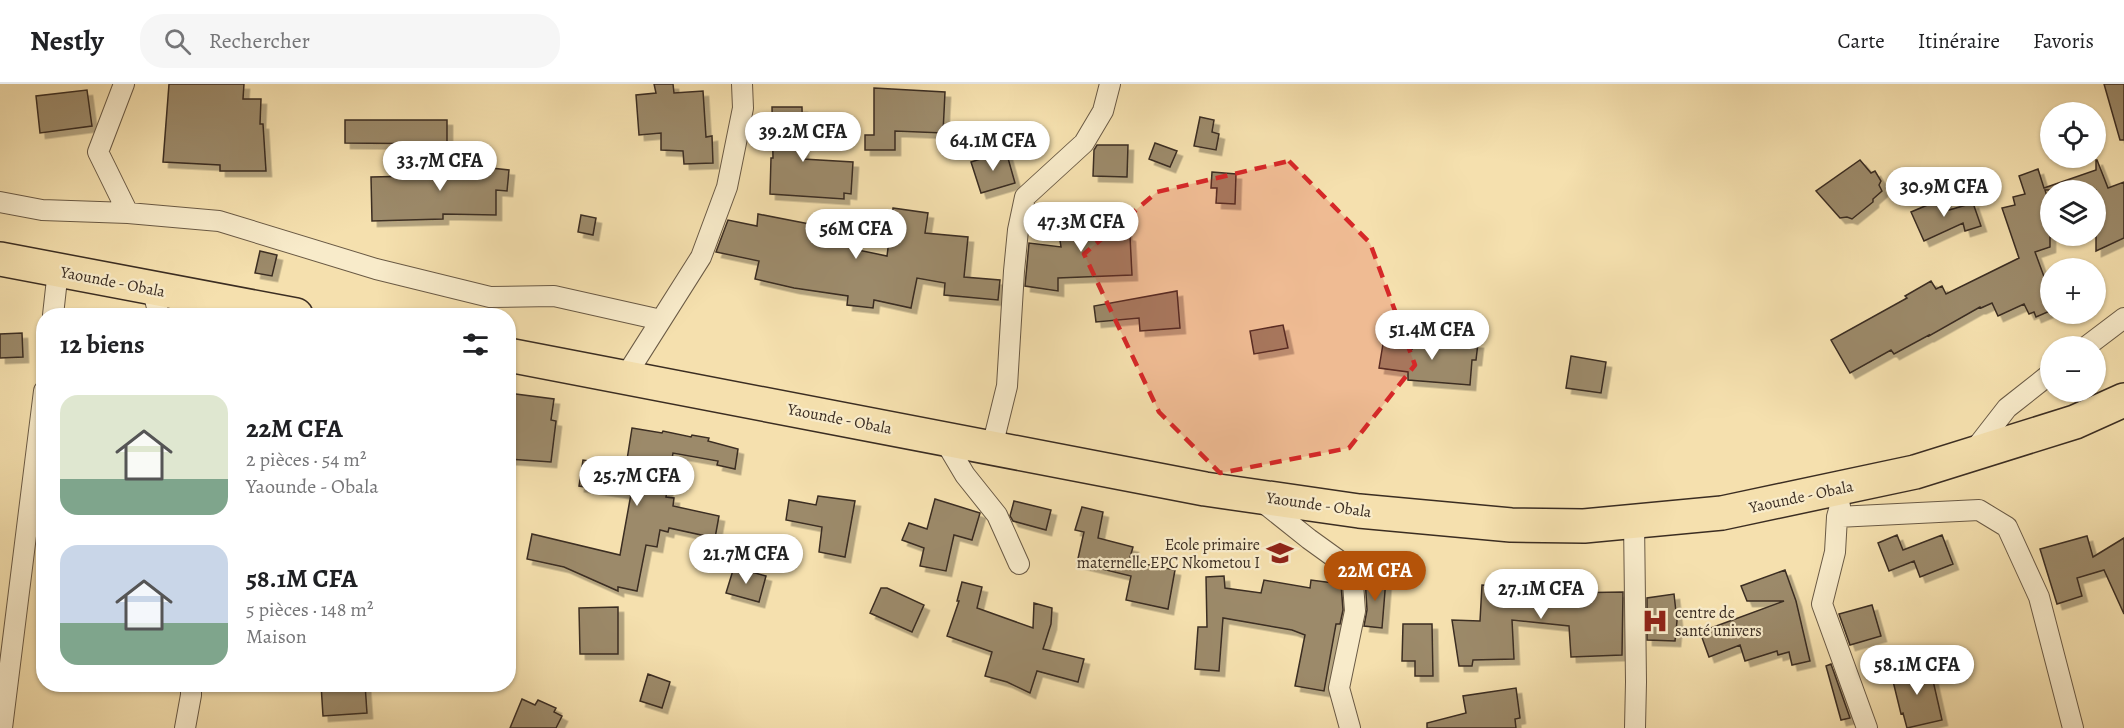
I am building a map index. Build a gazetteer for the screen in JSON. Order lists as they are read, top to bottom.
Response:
{
  "streets": {
    "highway": ["Yaounde - Obala"]
  },
  "places": {
    "school or university": ["Ecole primaire maternelle EPC Nkometou I"],
    "hospital": ["centre de santé univers"]
  },
  "page": {
    "header": "Nestly",
    "search": "Rechercher",
    "nav": ["Carte", "Itinéraire", "Favoris"],
    "map_buttons": ["+", "−"],
    "price": [
      "39.2M CFA",
      "64.1M CFA",
      "33.7M CFA",
      "30.9M CFA",
      "47.3M CFA",
      "56M CFA",
      "51.4M CFA",
      "25.7M CFA",
      "21.7M CFA",
      "22M CFA",
      "27.1M CFA",
      "58.1M CFA"
    ],
    "heading": "12 biens",
    "list": [
      {
        "name": "22M CFA",
        "note": "2 pièces · 54 m² · Yaounde - Obala"
      },
      {
        "name": "58.1M CFA",
        "note": "5 pièces · 148 m² · Maison"
      }
    ]
  }
}
